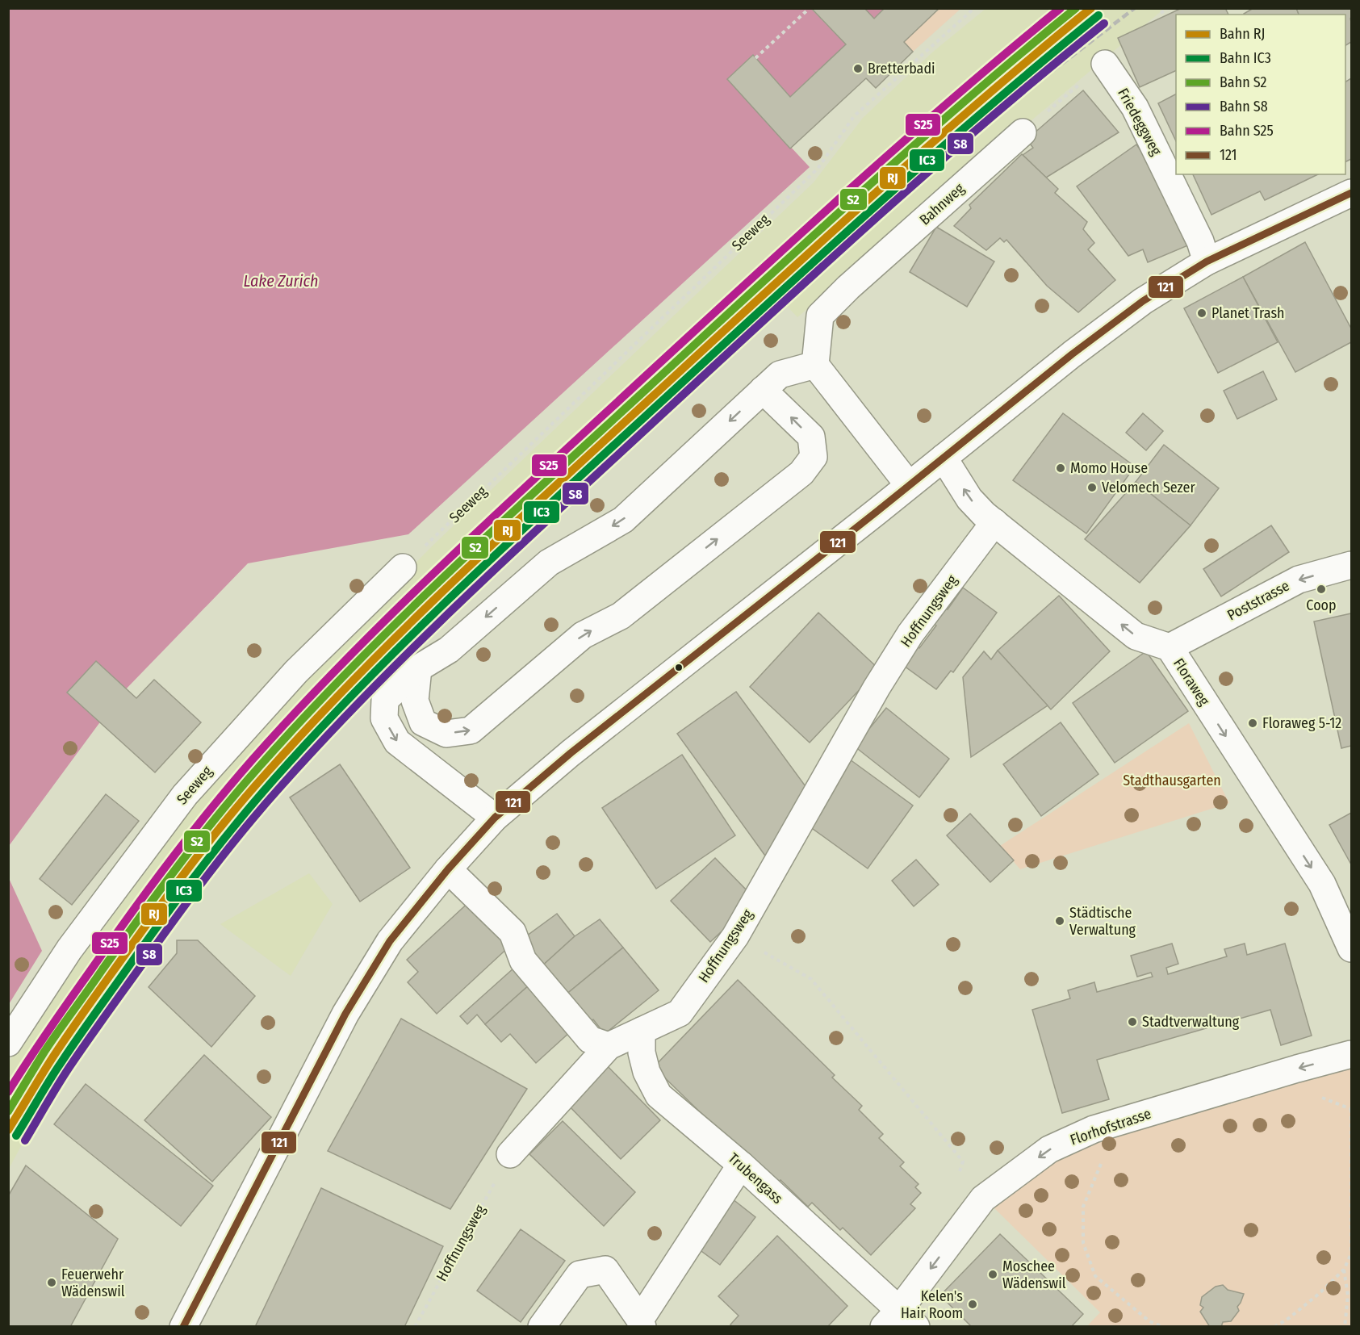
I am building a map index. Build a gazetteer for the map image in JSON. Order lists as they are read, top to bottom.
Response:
{
  "streets": {
    "street": [
      "Friedeggweg",
      "Bahnweg",
      "Seeweg",
      "Poststrasse",
      "Hoffnungsweg",
      "Floraweg",
      "Florhofstrasse",
      "Trubengass"
    ]
  },
  "crossings": [
    ["Poststrasse", "Floraweg"],
    ["Hoffnungsweg", "Floraweg"],
    ["Hoffnungsweg", "Trubengass"],
    ["Florhofstrasse", "Trubengass"]
  ],
  "one_way": ["Poststrasse", "Florhofstrasse"],
  "water": ["Lake Zurich"],
  "parks": ["Stadthausgarten"],
  "places": [
    "Bretterbadi",
    "Planet Trash",
    "Momo House",
    "Velomech Sezer",
    "Coop",
    "Floraweg 5-12",
    "Städtische Verwaltung",
    "Stadtverwaltung",
    "Moschee Wädenswil",
    "Feuerwehr Wädenswil",
    "Kelen's Hair Room"
  ],
  "lines": [
    "rail line RJ",
    "rail line S2",
    "rail line S25",
    "rail line IC3",
    "rail line S8",
    "transit line 121"
  ],
  "legend": [
    "Bahn RJ",
    "Bahn IC3",
    "Bahn S2",
    "Bahn S8",
    "Bahn S25",
    "121"
  ]
}
